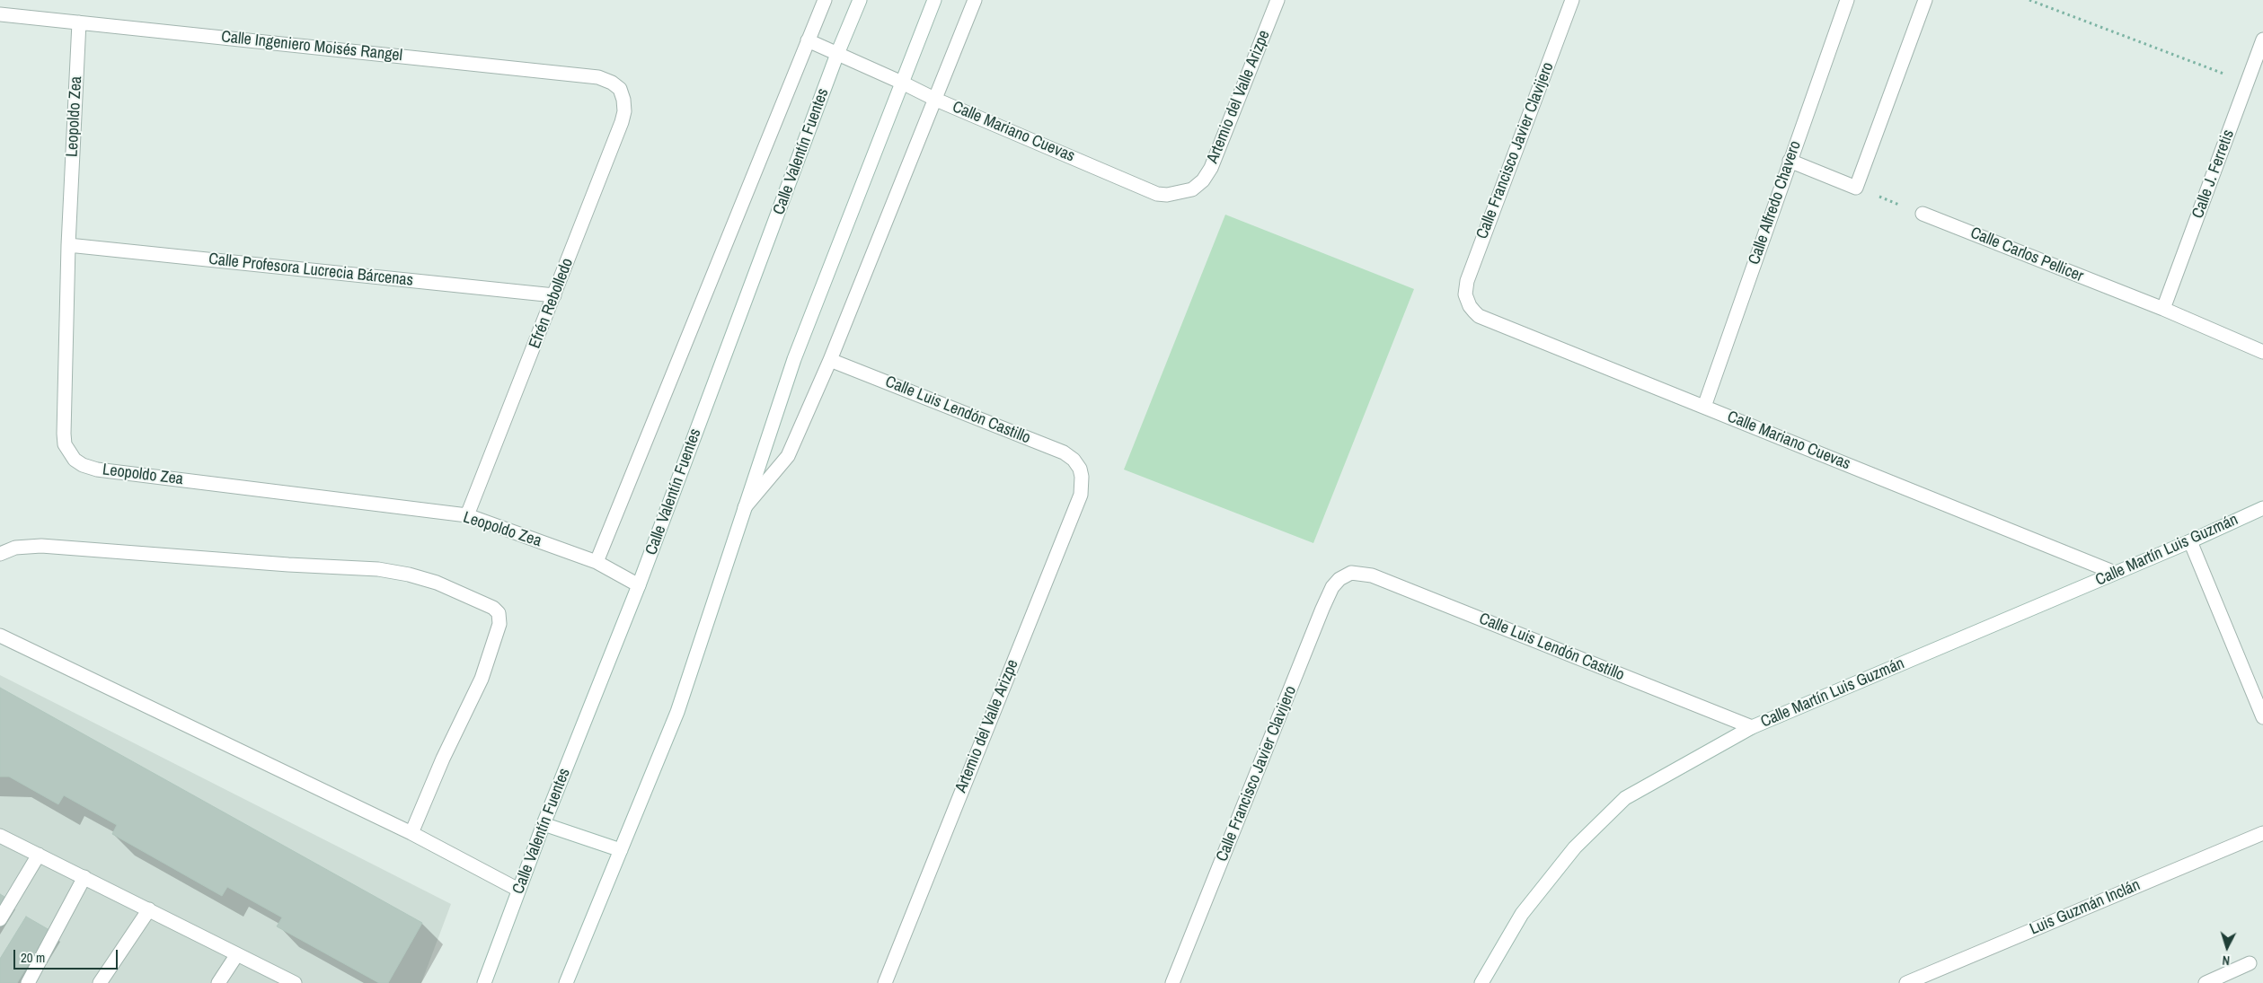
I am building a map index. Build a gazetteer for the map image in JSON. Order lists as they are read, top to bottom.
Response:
{
  "streets": {
    "street": [
      "Calle Ingeniero Moisés Rangel",
      "Artemio del Valle Arizpe",
      "Leopoldo Zea",
      "Calle Mariano Cuevas",
      "Calle Francisco Javier Clavijero",
      "Calle Valentín Fuentes",
      "Calle J. Ferretis",
      "Calle Alfredo Chavero",
      "Calle Carlos Pellicer",
      "Calle Profesora Lucrecia Bárcenas",
      "Efrén Rebolledo",
      "Calle Luis Lendón Castillo",
      "Calle Martín Luis Guzmán",
      "Luis Guzmán Inclán"
    ]
  },
  "crossings": [
    ["Calle Ingeniero Moisés Rangel", "Leopoldo Zea"],
    ["Calle Ingeniero Moisés Rangel", "Efrén Rebolledo"],
    ["Artemio del Valle Arizpe", "Calle Mariano Cuevas"],
    ["Artemio del Valle Arizpe", "Calle Luis Lendón Castillo"],
    ["Leopoldo Zea", "Calle Valentín Fuentes"],
    ["Leopoldo Zea", "Calle Profesora Lucrecia Bárcenas"],
    ["Leopoldo Zea", "Efrén Rebolledo"],
    ["Calle Mariano Cuevas", "Calle Francisco Javier Clavijero"],
    ["Calle Mariano Cuevas", "Calle Valentín Fuentes"],
    ["Calle Mariano Cuevas", "Calle Alfredo Chavero"],
    ["Calle Mariano Cuevas", "Calle Martín Luis Guzmán"],
    ["Calle Francisco Javier Clavijero", "Calle Luis Lendón Castillo"],
    ["Calle J. Ferretis", "Calle Carlos Pellicer"],
    ["Calle Profesora Lucrecia Bárcenas", "Efrén Rebolledo"],
    ["Calle Luis Lendón Castillo", "Calle Martín Luis Guzmán"]
  ],
  "scale_bar": "20 m",
  "north": "bottom"
}
